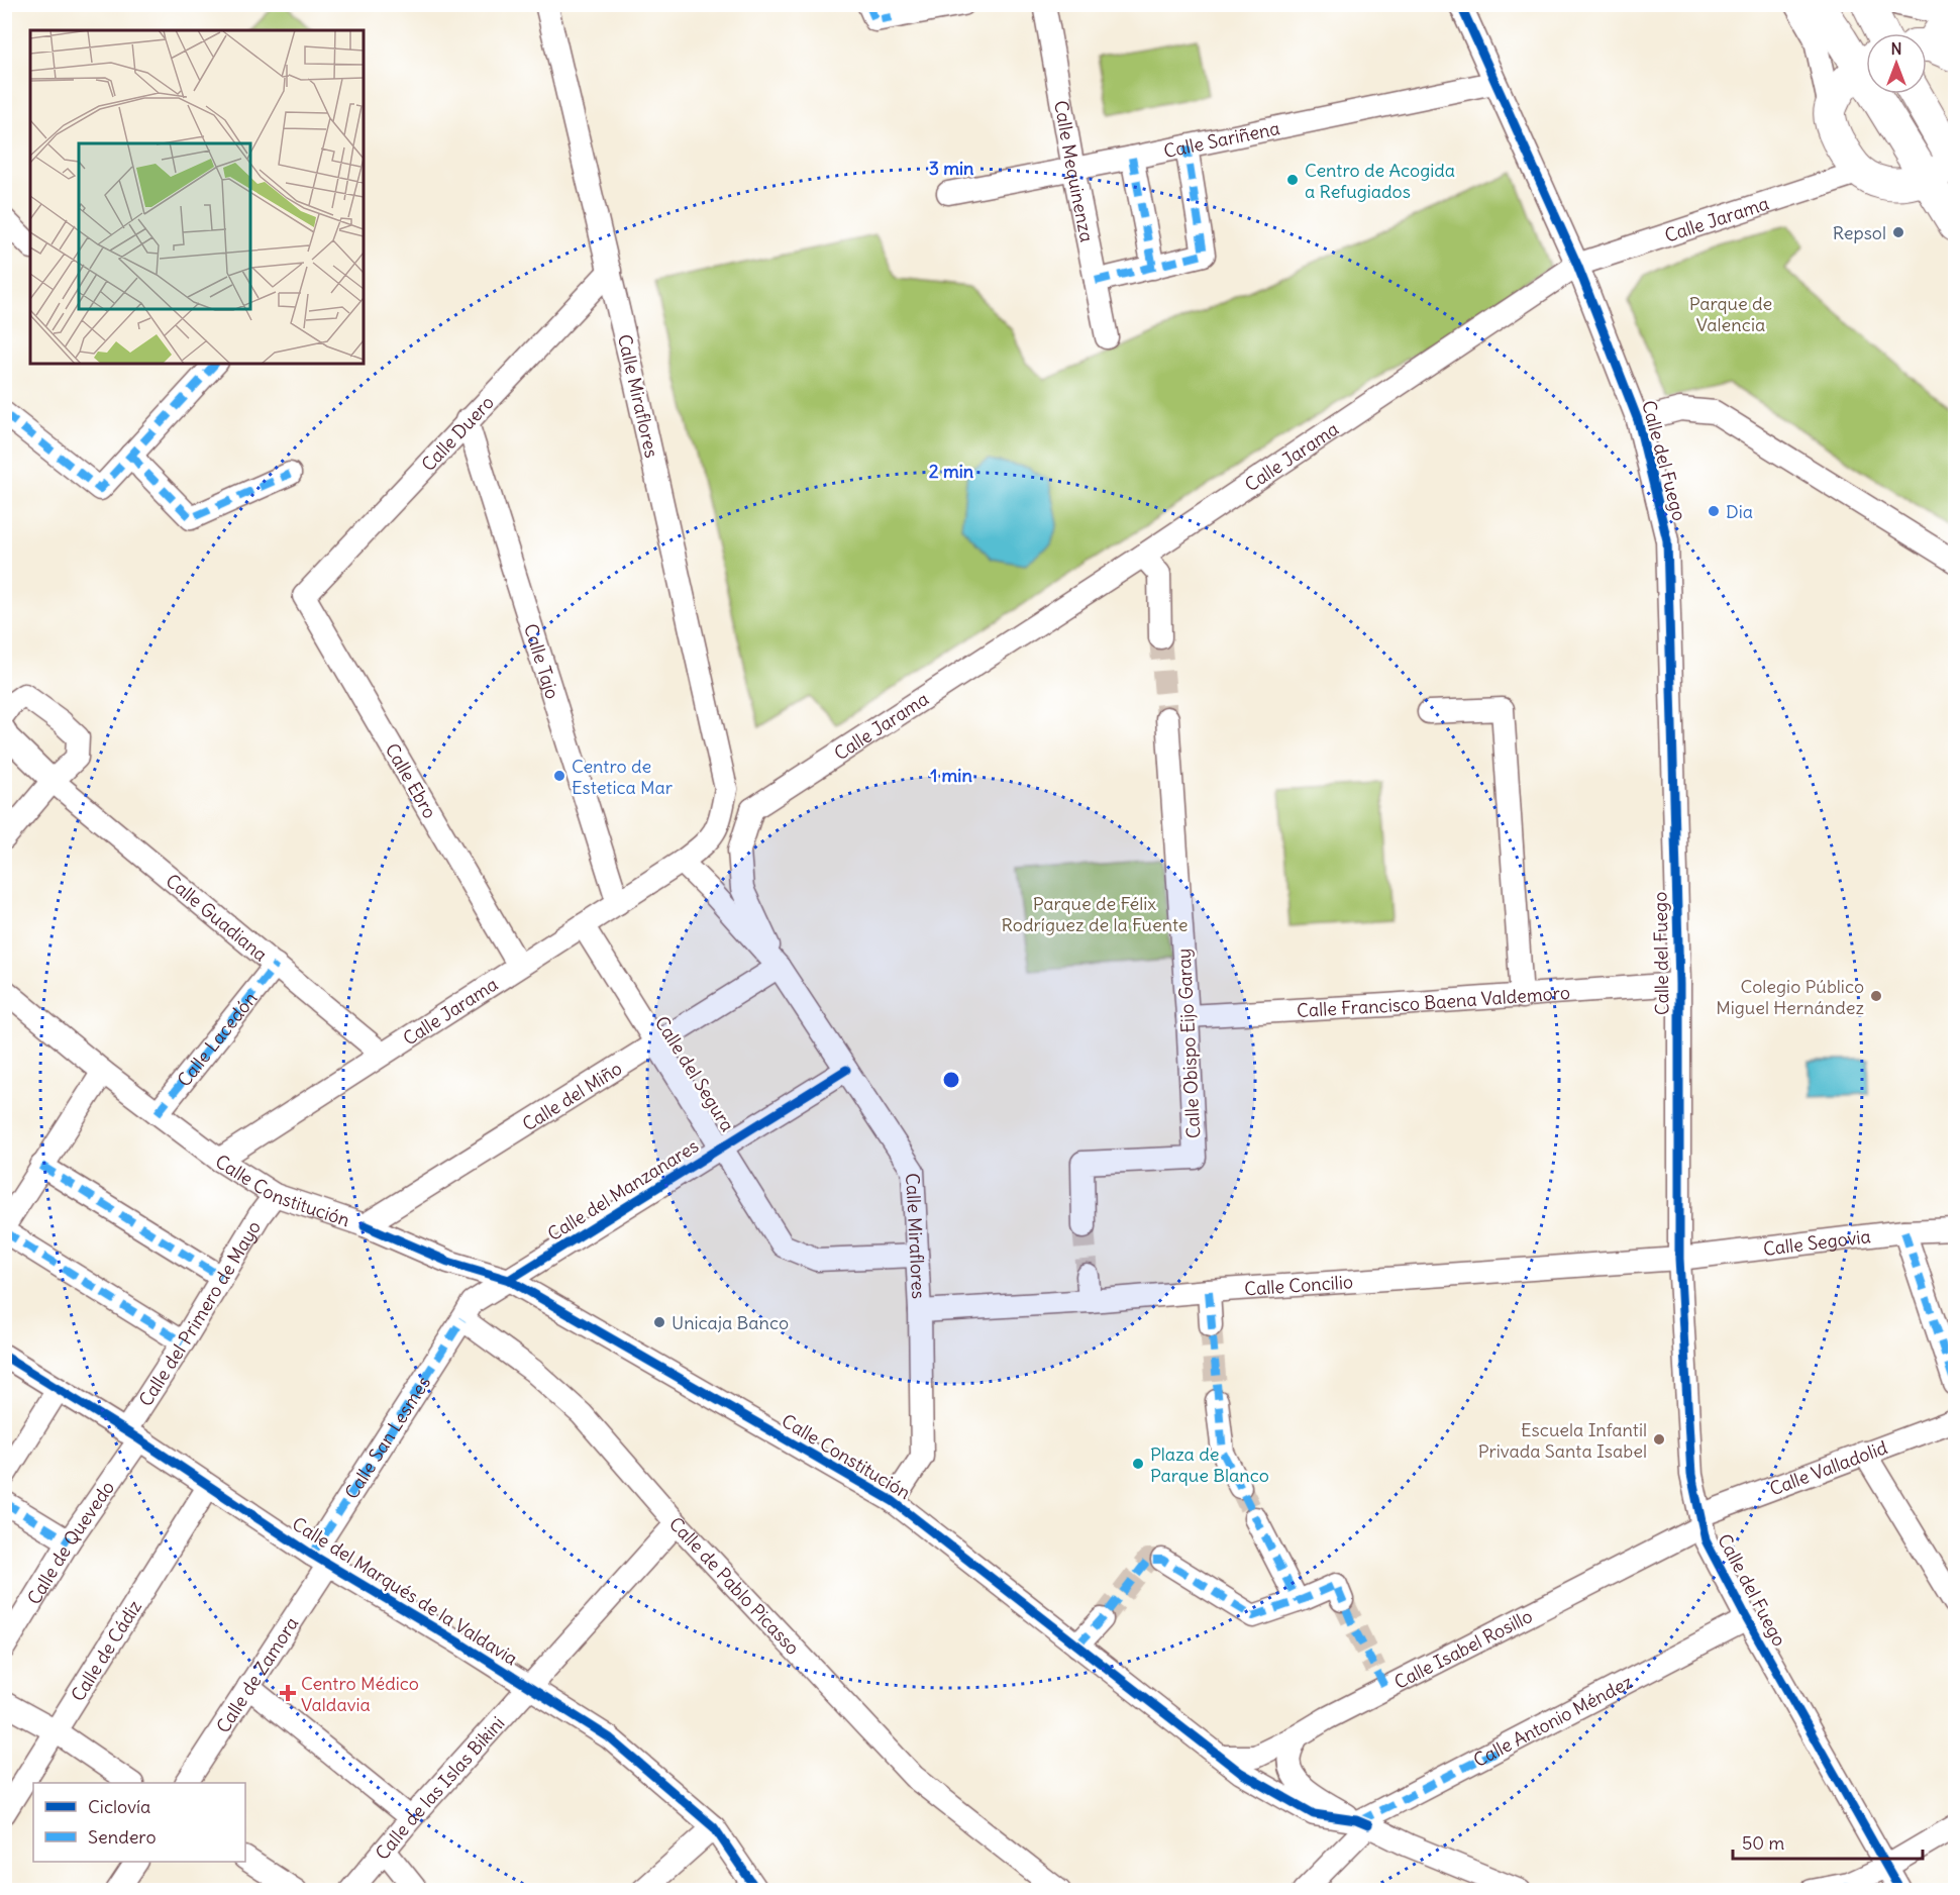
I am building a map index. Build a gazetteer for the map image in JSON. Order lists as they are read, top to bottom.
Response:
{
  "streets": {
    "street": [
      "Calle Sariñena",
      "Calle Mequinenza",
      "Calle Jarama",
      "Calle Miraflores",
      "Calle Duero",
      "Calle del Fuego",
      "Calle Tajo",
      "Calle Ebro",
      "Calle Guadiana",
      "Calle Francisco Baena Valdemoro",
      "Calle Lacedón",
      "Calle Obispo Eijo Garay",
      "Calle del Segura",
      "Calle del Miño",
      "Calle Constitución",
      "Calle del Manzanares",
      "Calle Segovia",
      "Calle Concilio",
      "Calle del Primero de Mayo",
      "Calle San Lesmes",
      "Calle Valladolid",
      "Calle de Quevedo",
      "Calle de Pablo Picasso",
      "Calle del Marqués de la Valdavia",
      "Calle Isabel Rosillo",
      "Calle de Cádiz",
      "Calle de Zamora",
      "Calle Antonio Méndez",
      "Calle de las Islas Bikini"
    ]
  },
  "crossings": [
    ["Calle Sariñena", "Calle Mequinenza"],
    ["Calle Sariñena", "Calle del Fuego"],
    ["Calle Jarama", "Calle Miraflores"],
    ["Calle Jarama", "Calle del Fuego"],
    ["Calle Jarama", "Calle Tajo"],
    ["Calle Jarama", "Calle Ebro"],
    ["Calle Jarama", "Calle Guadiana"],
    ["Calle Jarama", "Calle del Segura"],
    ["Calle Jarama", "Calle Constitución"],
    ["Calle Miraflores", "Calle Duero"],
    ["Calle Miraflores", "Calle del Segura"],
    ["Calle Miraflores", "Calle del Miño"],
    ["Calle Miraflores", "Calle Constitución"],
    ["Calle Miraflores", "Calle del Manzanares"],
    ["Calle Miraflores", "Calle Concilio"],
    ["Calle Duero", "Calle Tajo"],
    ["Calle Duero", "Calle Ebro"],
    ["Calle del Fuego", "Calle Francisco Baena Valdemoro"],
    ["Calle del Fuego", "Calle Segovia"],
    ["Calle del Fuego", "Calle Concilio"],
    ["Calle del Fuego", "Calle Valladolid"],
    ["Calle del Fuego", "Calle Isabel Rosillo"],
    ["Calle del Fuego", "Calle Antonio Méndez"],
    ["Calle Guadiana", "Calle Lacedón"],
    ["Calle Francisco Baena Valdemoro", "Calle Obispo Eijo Garay"],
    ["Calle Lacedón", "Calle Constitución"],
    ["Calle del Segura", "Calle del Miño"],
    ["Calle del Segura", "Calle del Manzanares"],
    ["Calle del Miño", "Calle Constitución"],
    ["Calle Constitución", "Calle del Manzanares"],
    ["Calle Constitución", "Calle del Primero de Mayo"],
    ["Calle Constitución", "Calle Isabel Rosillo"],
    ["Calle Constitución", "Calle Antonio Méndez"],
    ["Calle Segovia", "Calle Concilio"],
    ["Calle del Primero de Mayo", "Calle de Quevedo"],
    ["Calle del Primero de Mayo", "Calle del Marqués de la Valdavia"],
    ["Calle San Lesmes", "Calle de Pablo Picasso"],
    ["Calle San Lesmes", "Calle del Marqués de la Valdavia"],
    ["Calle San Lesmes", "Calle de Zamora"],
    ["Calle Valladolid", "Calle Isabel Rosillo"],
    ["Calle de Quevedo", "Calle del Marqués de la Valdavia"],
    ["Calle de Pablo Picasso", "Calle de las Islas Bikini"],
    ["Calle del Marqués de la Valdavia", "Calle de Cádiz"],
    ["Calle del Marqués de la Valdavia", "Calle de Zamora"],
    ["Calle del Marqués de la Valdavia", "Calle de las Islas Bikini"]
  ],
  "parks": ["Parque de Valencia", "Parque de Félix Rodríguez de la Fuente"],
  "places": {
    "other": [
      "Centro de Acogida a Refugiados",
      "Repsol",
      "Dia",
      "Centro de Estetica Mar",
      "Colegio Público Miguel Hernández",
      "Unicaja Banco",
      "Escuela Infantil Privada Santa Isabel",
      "Plaza de Parque Blanco"
    ],
    "health": ["Centro Médico Valdavia"]
  },
  "legend": ["Ciclovía", "Sendero"],
  "scale_bar": "50 m",
  "north": "top",
  "rings": ["3 min", "2 min", "1 min"]
}
